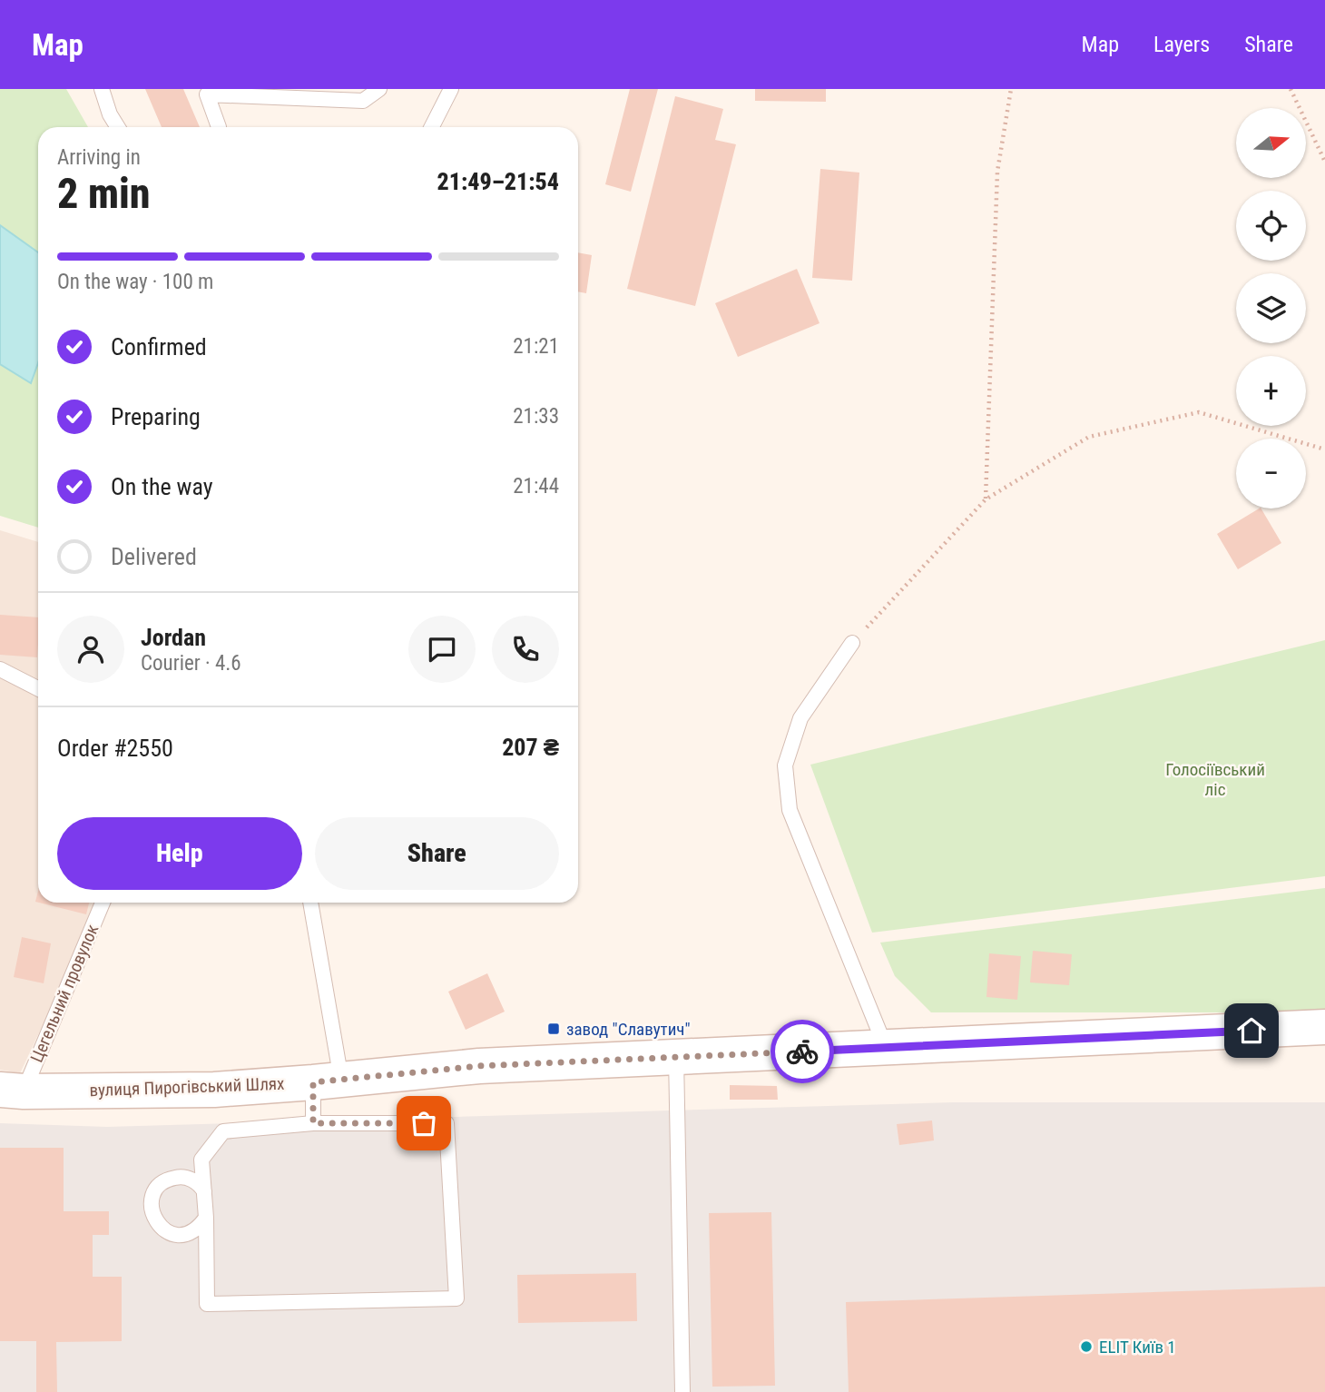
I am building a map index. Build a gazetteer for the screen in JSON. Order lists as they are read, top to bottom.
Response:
{
  "streets": {
    "street": ["вулиця Пирогівський Шлях"],
    "lane": ["Цегельний провулок"]
  },
  "crossings": [
    ["Цегельний провулок", "вулиця Пирогівський Шлях"]
  ],
  "parks": ["Голосіївський ліс"],
  "places": {
    "transit": ["завод \"Славутич\""],
    "other": ["ELIT Київ 1"]
  },
  "north": "right",
  "page": {
    "header": "Map",
    "nav": ["Map", "Layers", "Share"],
    "map_buttons": ["+", "−"],
    "heading": ["2 min", "Arriving in", "21:49–21:54"],
    "panel": [
      "Jordan",
      "Courier · 4.6",
      "Order #2550",
      "207 ₴"
    ],
    "bar": "On the way · 100 m",
    "list": [
      ["Confirmed", "21:21"],
      ["Preparing", "21:33"],
      ["On the way", "21:44"],
      "Delivered"
    ],
    "buttons": ["Help", "Share"]
  }
}
